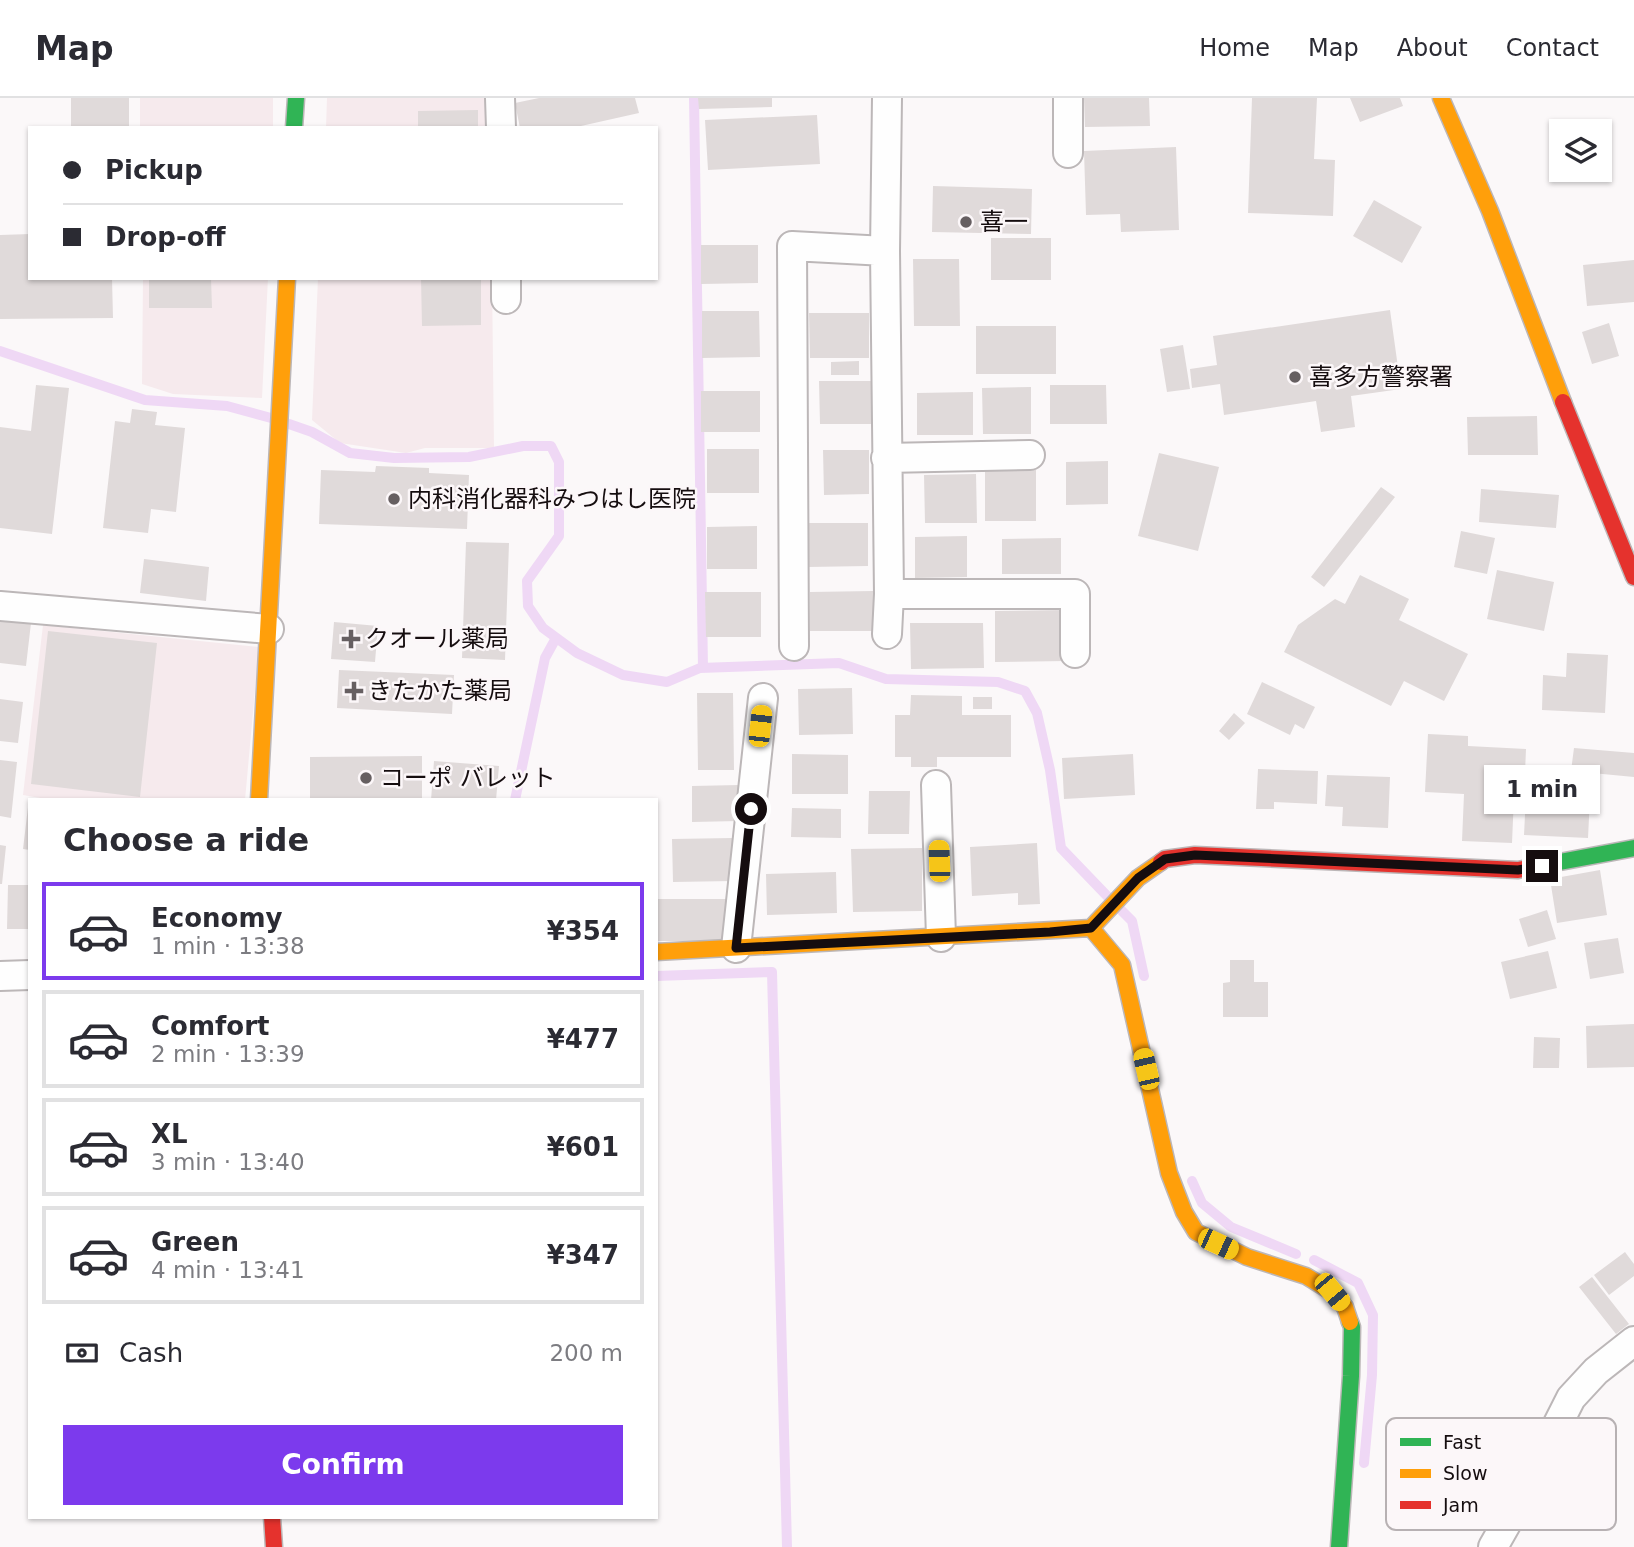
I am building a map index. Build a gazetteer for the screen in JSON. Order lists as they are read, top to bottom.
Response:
{
  "places": {
    "other": [
      "喜一",
      "喜多方警察署",
      "内科消化器科みつはし医院",
      "コーポ バレット"
    ],
    "health": ["クオール薬局", "きたかた薬局"]
  },
  "legend": ["Fast", "Slow", "Jam"],
  "page": {
    "header": "Map",
    "nav": [
      "Home",
      "Map",
      "About",
      "Contact"
    ],
    "banner": ["Pickup", "Drop-off"],
    "bubble": "1 min",
    "heading": "Choose a ride",
    "list": [
      {
        "name": "Economy",
        "note": "1 min · 13:38",
        "value": "¥354"
      },
      {
        "name": "Comfort",
        "note": "2 min · 13:39",
        "value": "¥477"
      },
      {
        "name": "XL",
        "note": "3 min · 13:40",
        "value": "¥601"
      },
      {
        "name": "Green",
        "note": "4 min · 13:41",
        "value": "¥347"
      }
    ],
    "pay": ["Cash", "200 m"],
    "buttons": "Confirm"
  }
}
